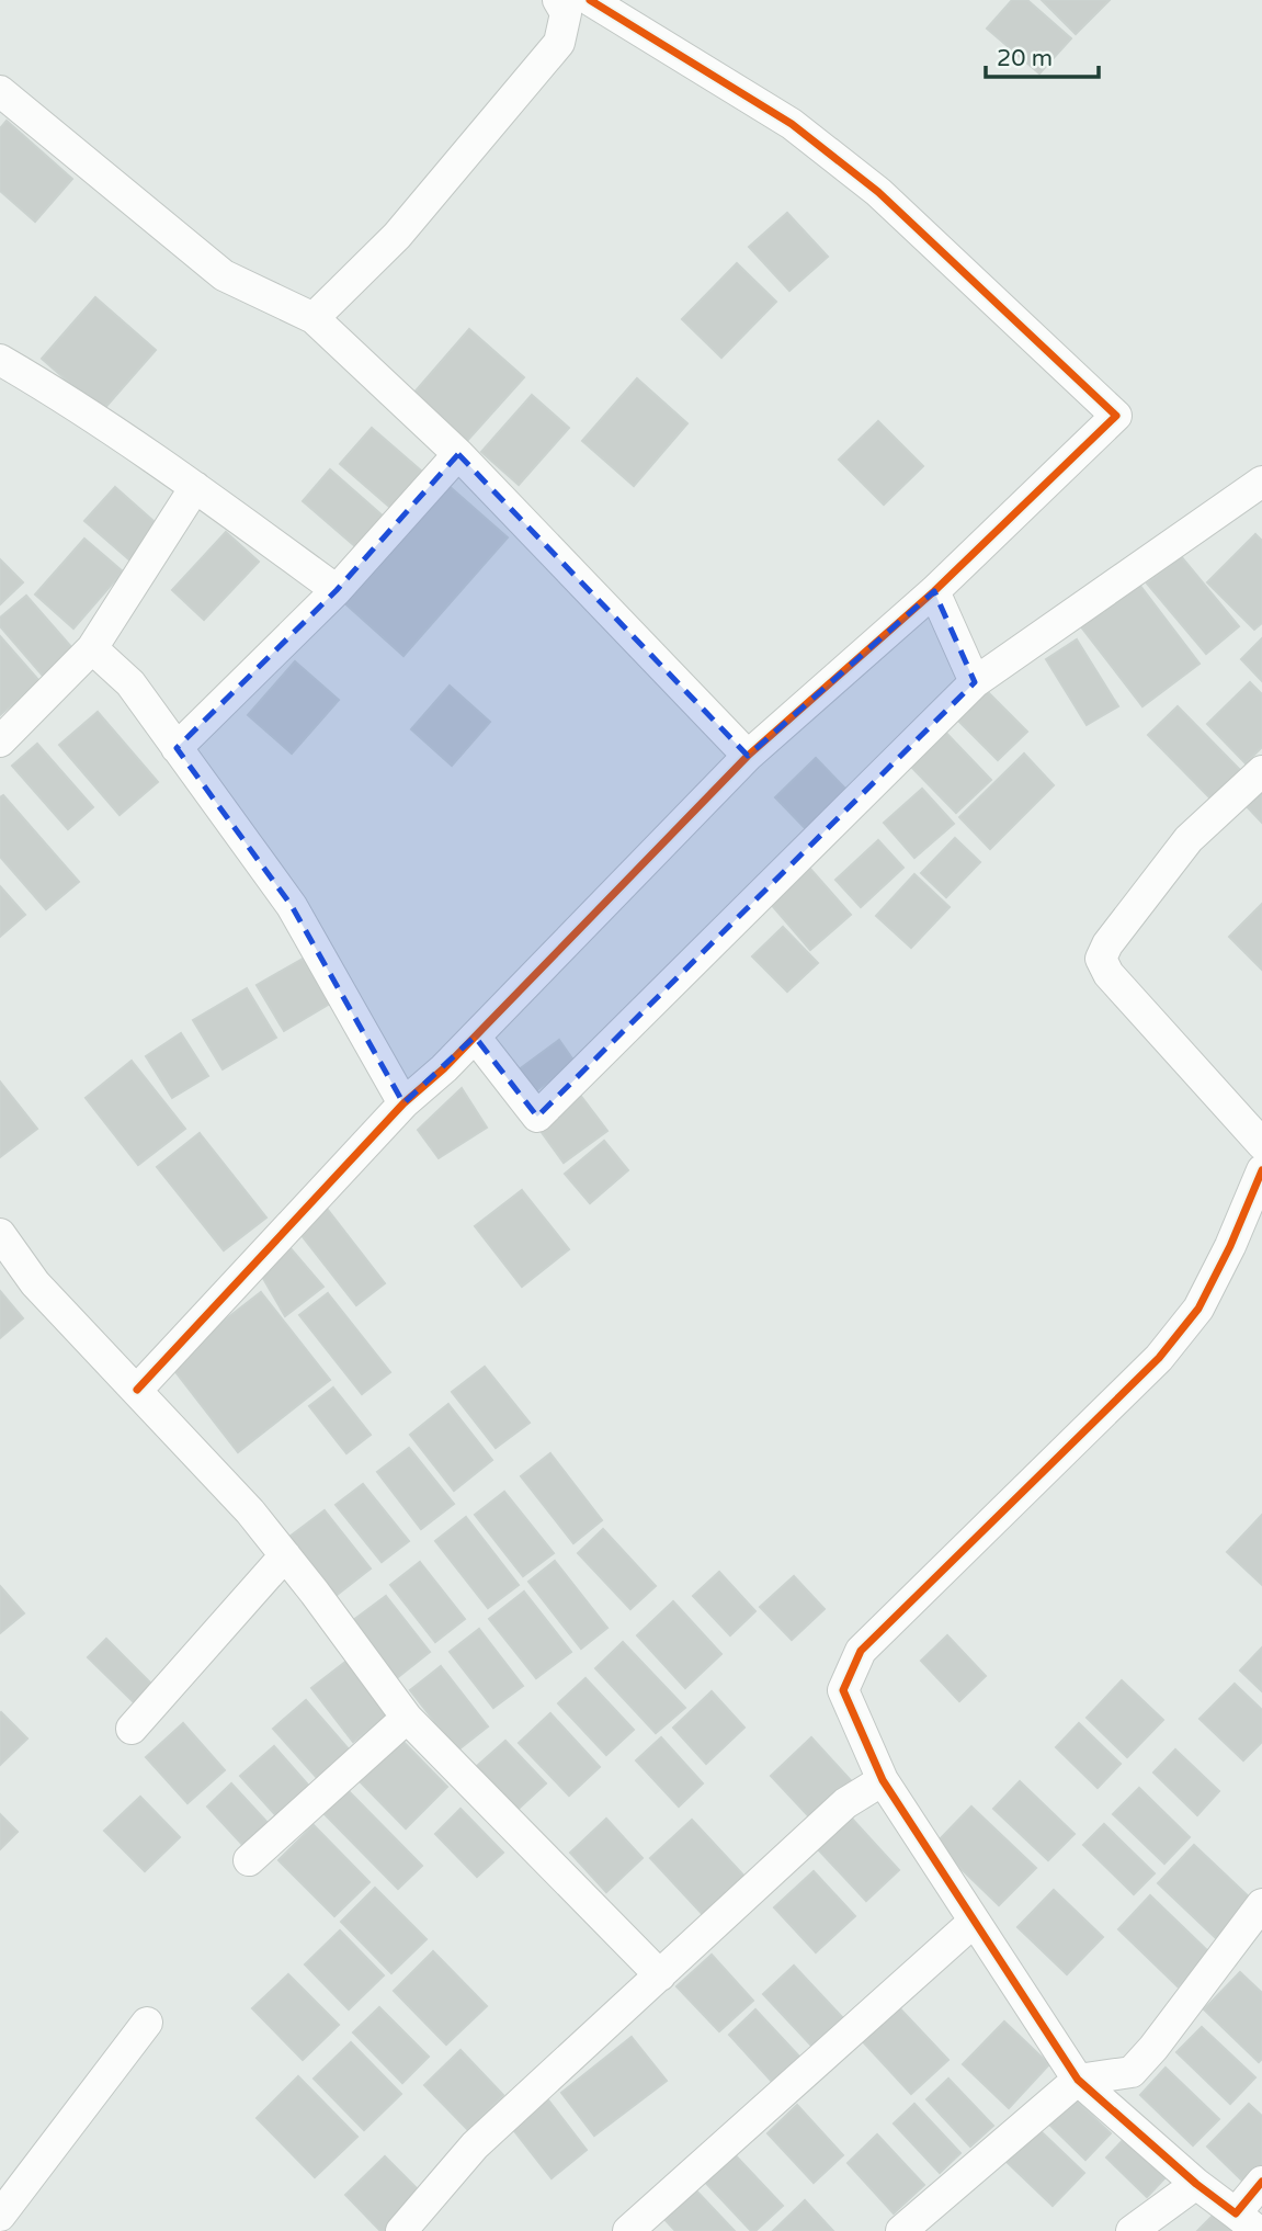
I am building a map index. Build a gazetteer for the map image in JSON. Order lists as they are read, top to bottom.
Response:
{
  "scale_bar": "20 m"
}
